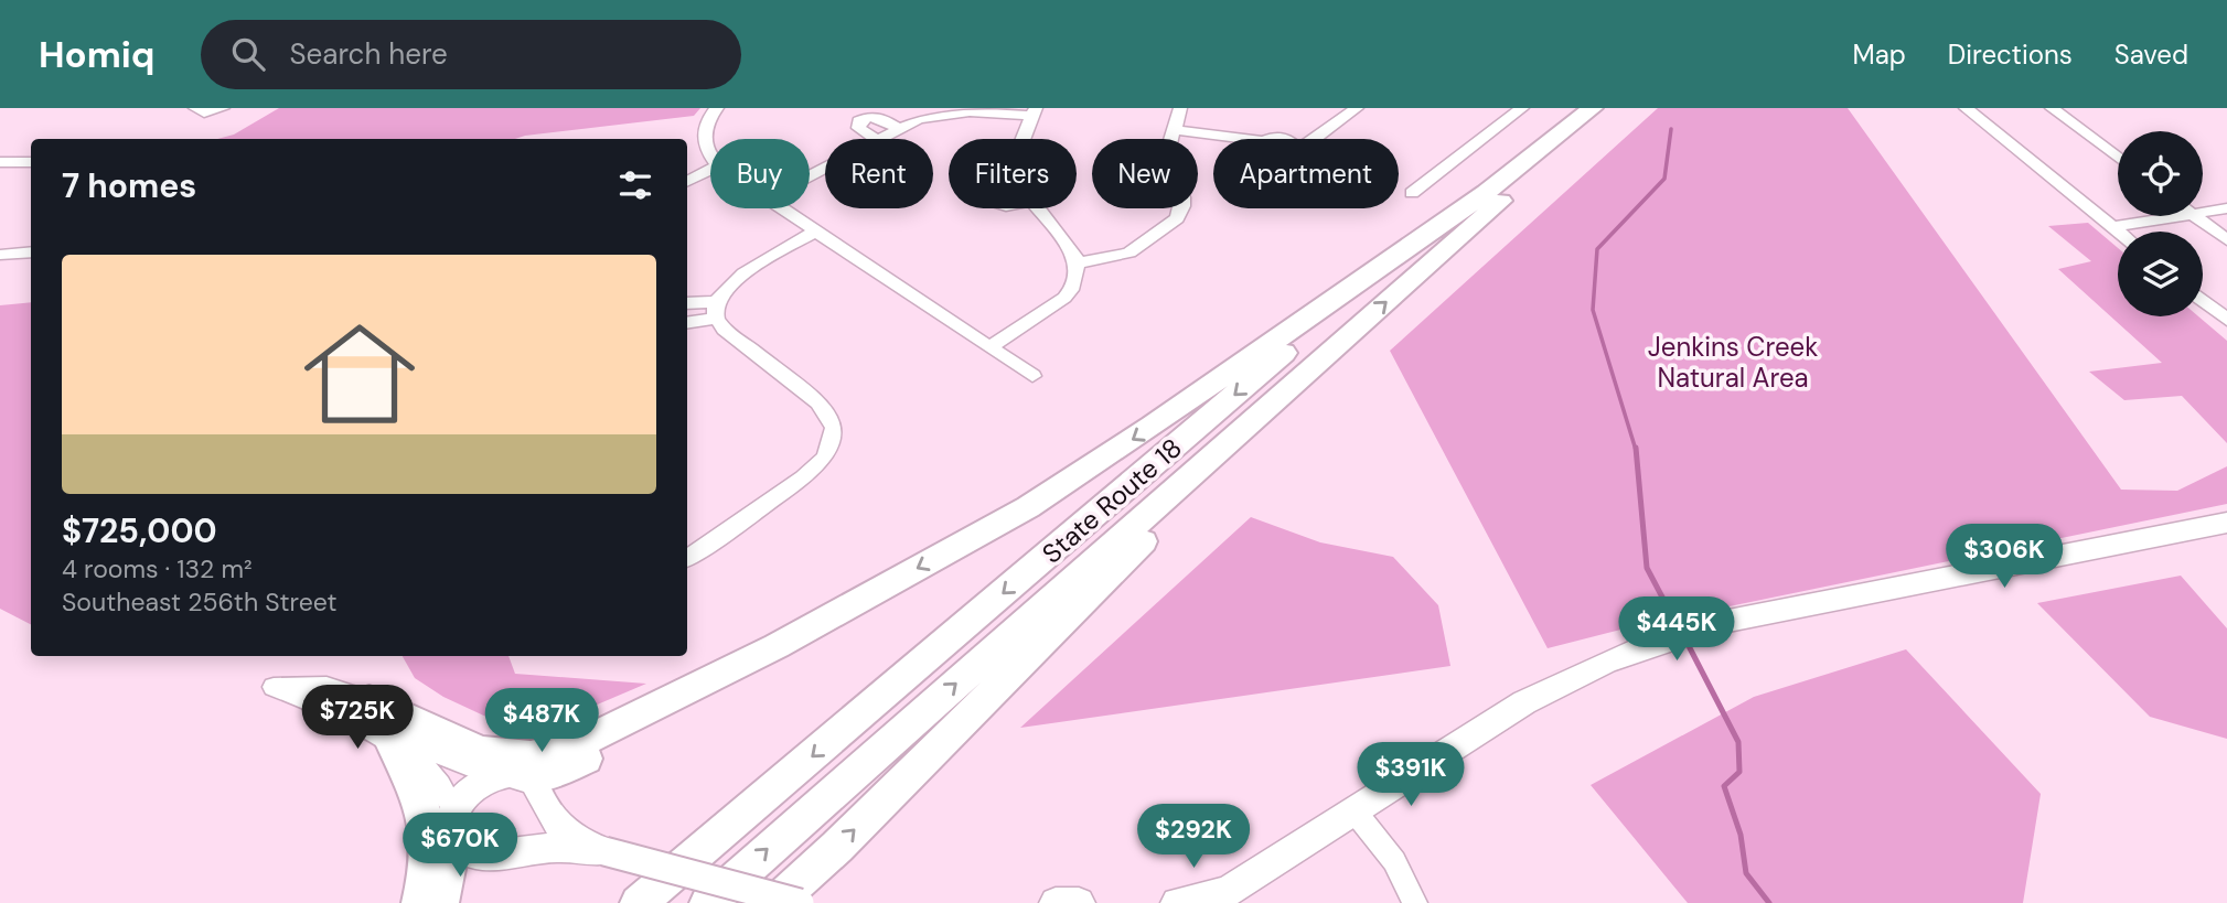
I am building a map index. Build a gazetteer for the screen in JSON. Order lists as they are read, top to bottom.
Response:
{
  "streets": {
    "highway": ["State Route 18"]
  },
  "parks": ["Jenkins Creek Natural Area"],
  "page": {
    "header": "Homiq",
    "search": "Search here",
    "nav": ["Map", "Directions", "Saved"],
    "chip": [
      "Buy",
      "Rent",
      "Filters",
      "New",
      "Apartment"
    ],
    "heading": "7 homes",
    "list": [
      {
        "name": "$725,000",
        "note": "4 rooms · 132 m² · Southeast 256th Street"
      }
    ],
    "price": [
      "$306K",
      "$445K",
      "$725K",
      "$487K",
      "$391K",
      "$292K",
      "$670K"
    ]
  }
}
